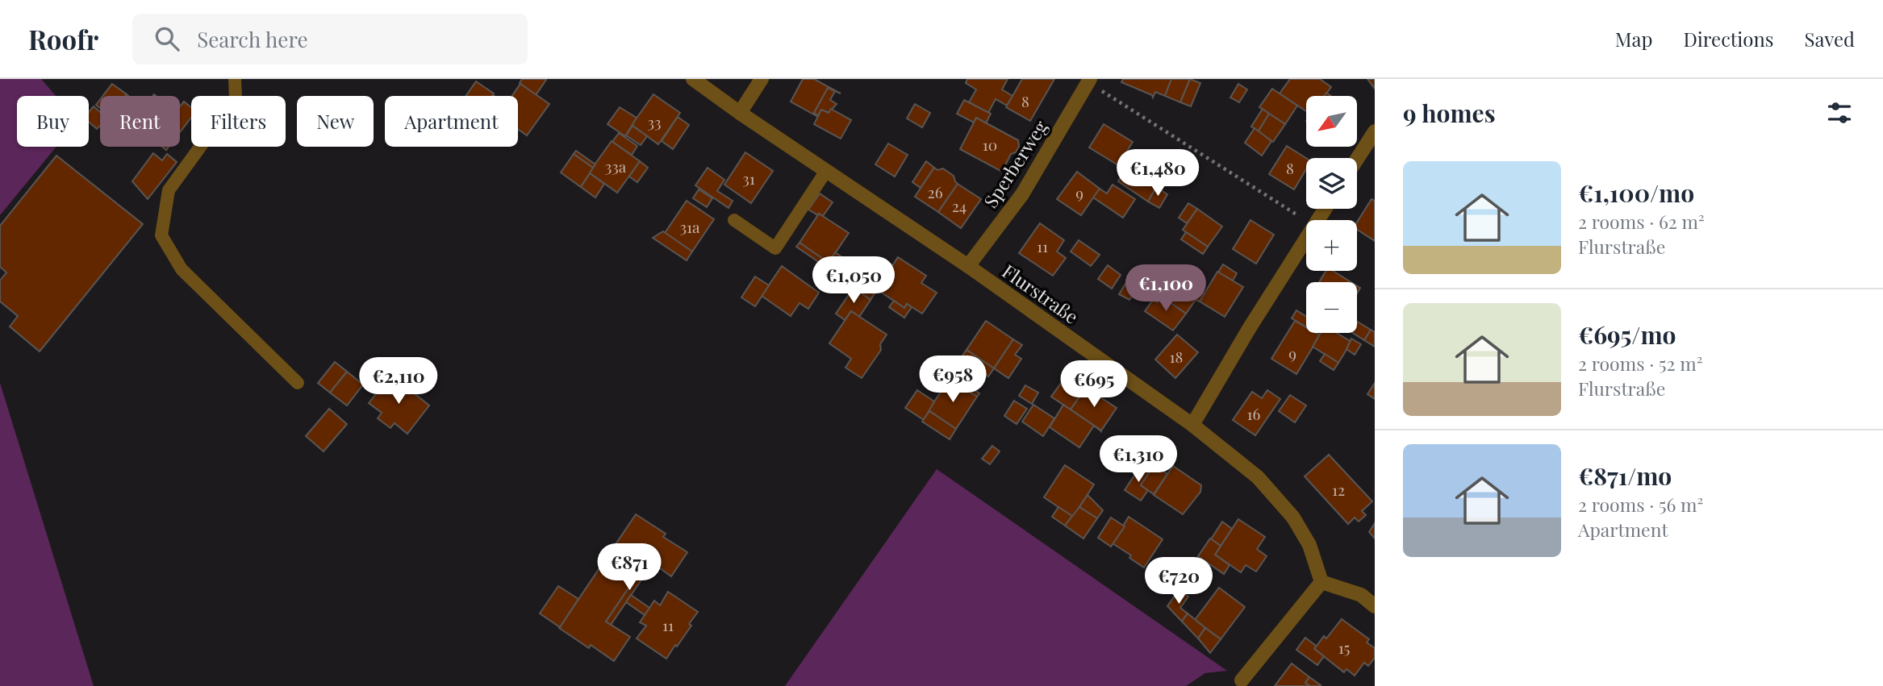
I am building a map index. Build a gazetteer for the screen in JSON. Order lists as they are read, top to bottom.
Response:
{
  "streets": {
    "street": ["Sperberweg", "Flurstraße"]
  },
  "crossings": [
    ["Sperberweg", "Flurstraße"]
  ],
  "house_numbers": [
    "8",
    "33",
    "10",
    "33a",
    "8",
    "31",
    "26",
    "9",
    "24",
    "31a",
    "11",
    "9",
    "18",
    "16",
    "12",
    "11",
    "15"
  ],
  "north": "bottom left",
  "page": {
    "header": "Roofr",
    "search": "Search here",
    "nav": ["Map", "Directions", "Saved"],
    "heading": "9 homes",
    "map_buttons": ["+", "−"],
    "chip": [
      "Buy",
      "Rent",
      "Filters",
      "New",
      "Apartment"
    ],
    "list": [
      {
        "name": "€1,100/mo",
        "note": "2 rooms · 62 m² · Flurstraße"
      },
      {
        "name": "€695/mo",
        "note": "2 rooms · 52 m² · Flurstraße"
      },
      {
        "name": "€871/mo",
        "note": "2 rooms · 56 m² · Apartment"
      }
    ],
    "price": [
      "€1,480",
      "€1,050",
      "€1,100",
      "€958",
      "€2,110",
      "€695",
      "€1,310",
      "€871",
      "€720"
    ]
  }
}
